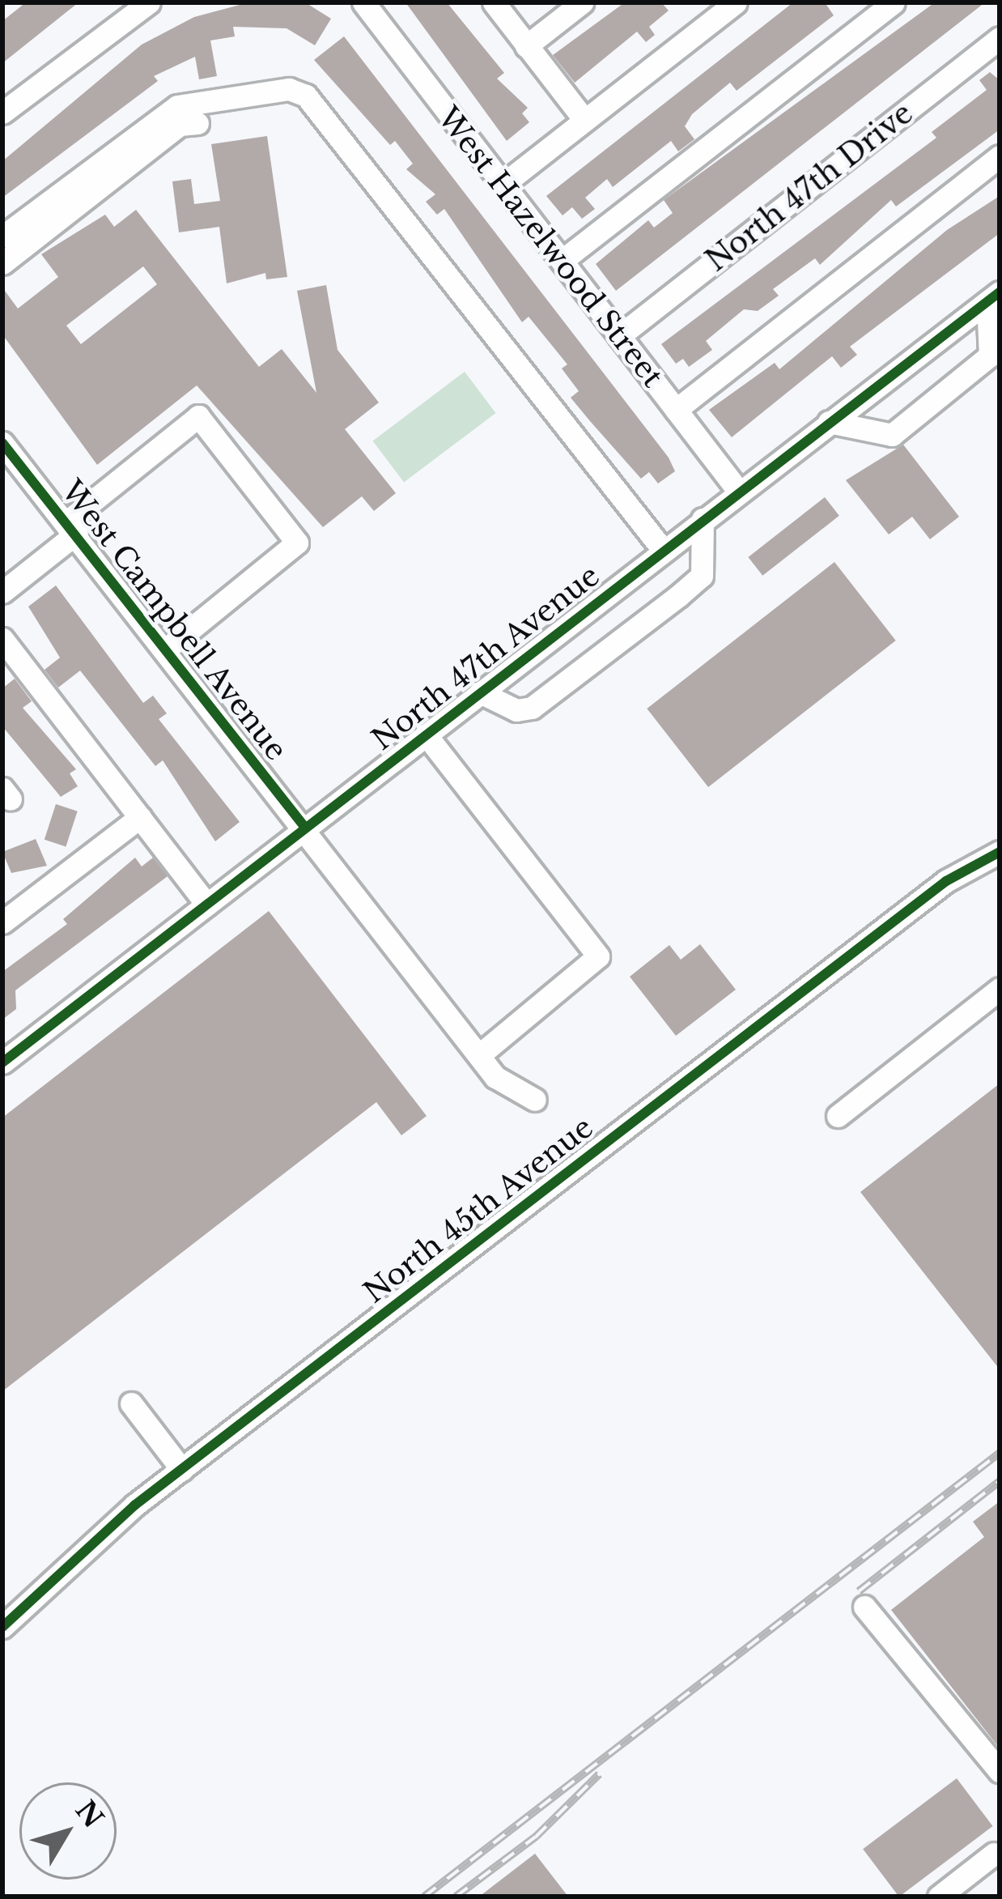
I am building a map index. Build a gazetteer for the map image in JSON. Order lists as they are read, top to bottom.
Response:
{
  "streets": {
    "street": [
      "North 47th Drive",
      "West Hazelwood Street",
      "West Campbell Avenue",
      "North 47th Avenue",
      "North 45th Avenue"
    ]
  },
  "crossings": [
    ["North 47th Drive", "West Hazelwood Street"],
    ["West Hazelwood Street", "North 47th Avenue"],
    ["West Campbell Avenue", "North 47th Avenue"]
  ],
  "north": "top right"
}
